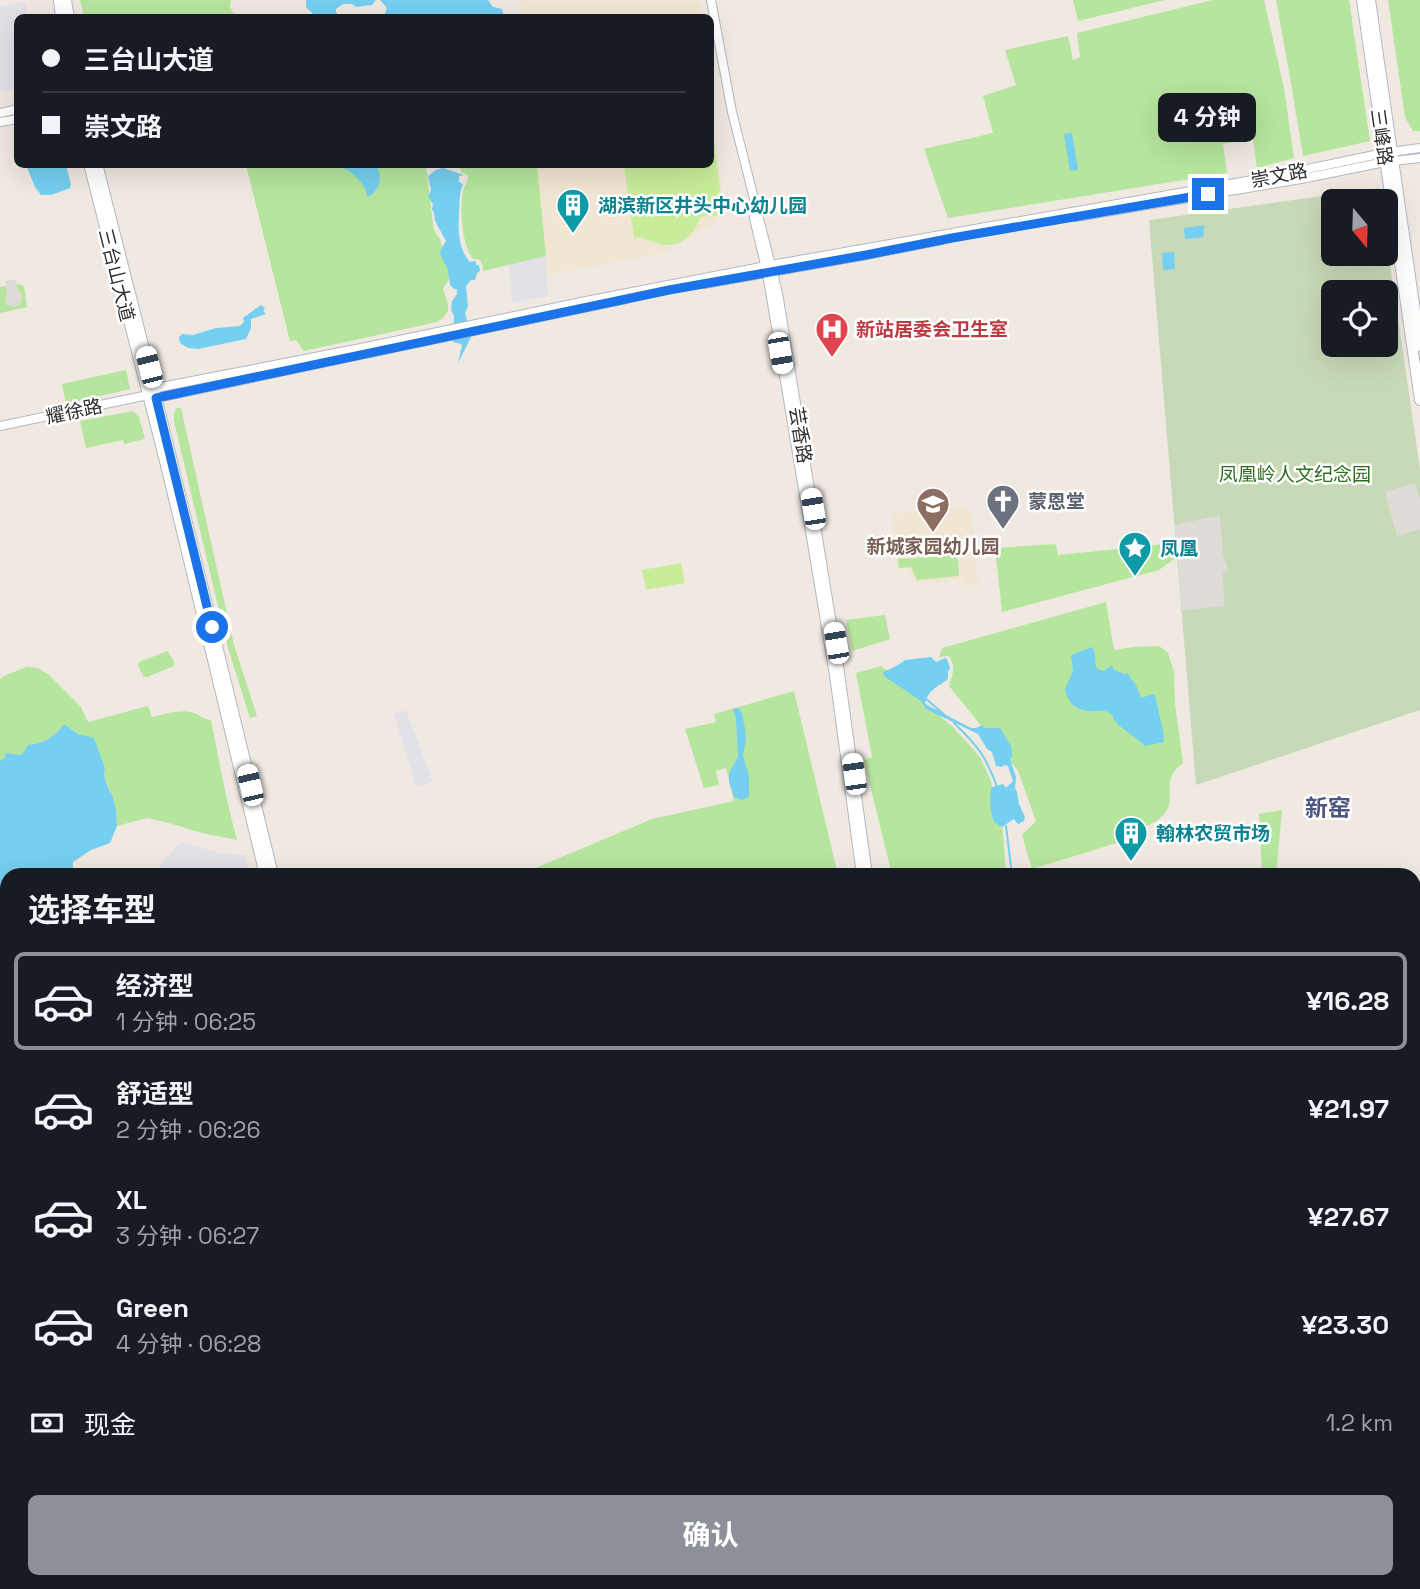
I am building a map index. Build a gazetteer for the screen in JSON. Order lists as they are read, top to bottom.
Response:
{
  "streets": {
    "main road": ["三峰路", "三台山大道"],
    "street": ["崇文路", "耀徐路", "芸香路"]
  },
  "crossings": [
    ["三峰路", "崇文路"],
    ["崇文路", "三台山大道"],
    ["崇文路", "耀徐路"],
    ["崇文路", "芸香路"],
    ["三台山大道", "耀徐路"]
  ],
  "districts": ["新窑"],
  "parks": ["凤凰岭人文纪念园"],
  "places": {
    "building": ["湖滨新区井头中心幼儿园", "翰林农贸市场"],
    "hospital": ["新站居委会卫生室"],
    "church": ["蒙恩堂"],
    "school or university": ["新城家园幼儿园"],
    "place": ["凤凰"]
  },
  "north": "bottom",
  "page": {
    "banner": ["三台山大道", "崇文路"],
    "bubble": "4 分钟",
    "heading": "选择车型",
    "list": [
      {
        "name": "经济型",
        "note": "1 分钟 · 06:25",
        "value": "¥16.28"
      },
      {
        "name": "舒适型",
        "note": "2 分钟 · 06:26",
        "value": "¥21.97"
      },
      {
        "name": "XL",
        "note": "3 分钟 · 06:27",
        "value": "¥27.67"
      },
      {
        "name": "Green",
        "note": "4 分钟 · 06:28",
        "value": "¥23.30"
      }
    ],
    "pay": ["现金", "1.2 km"],
    "buttons": "确认"
  }
}
